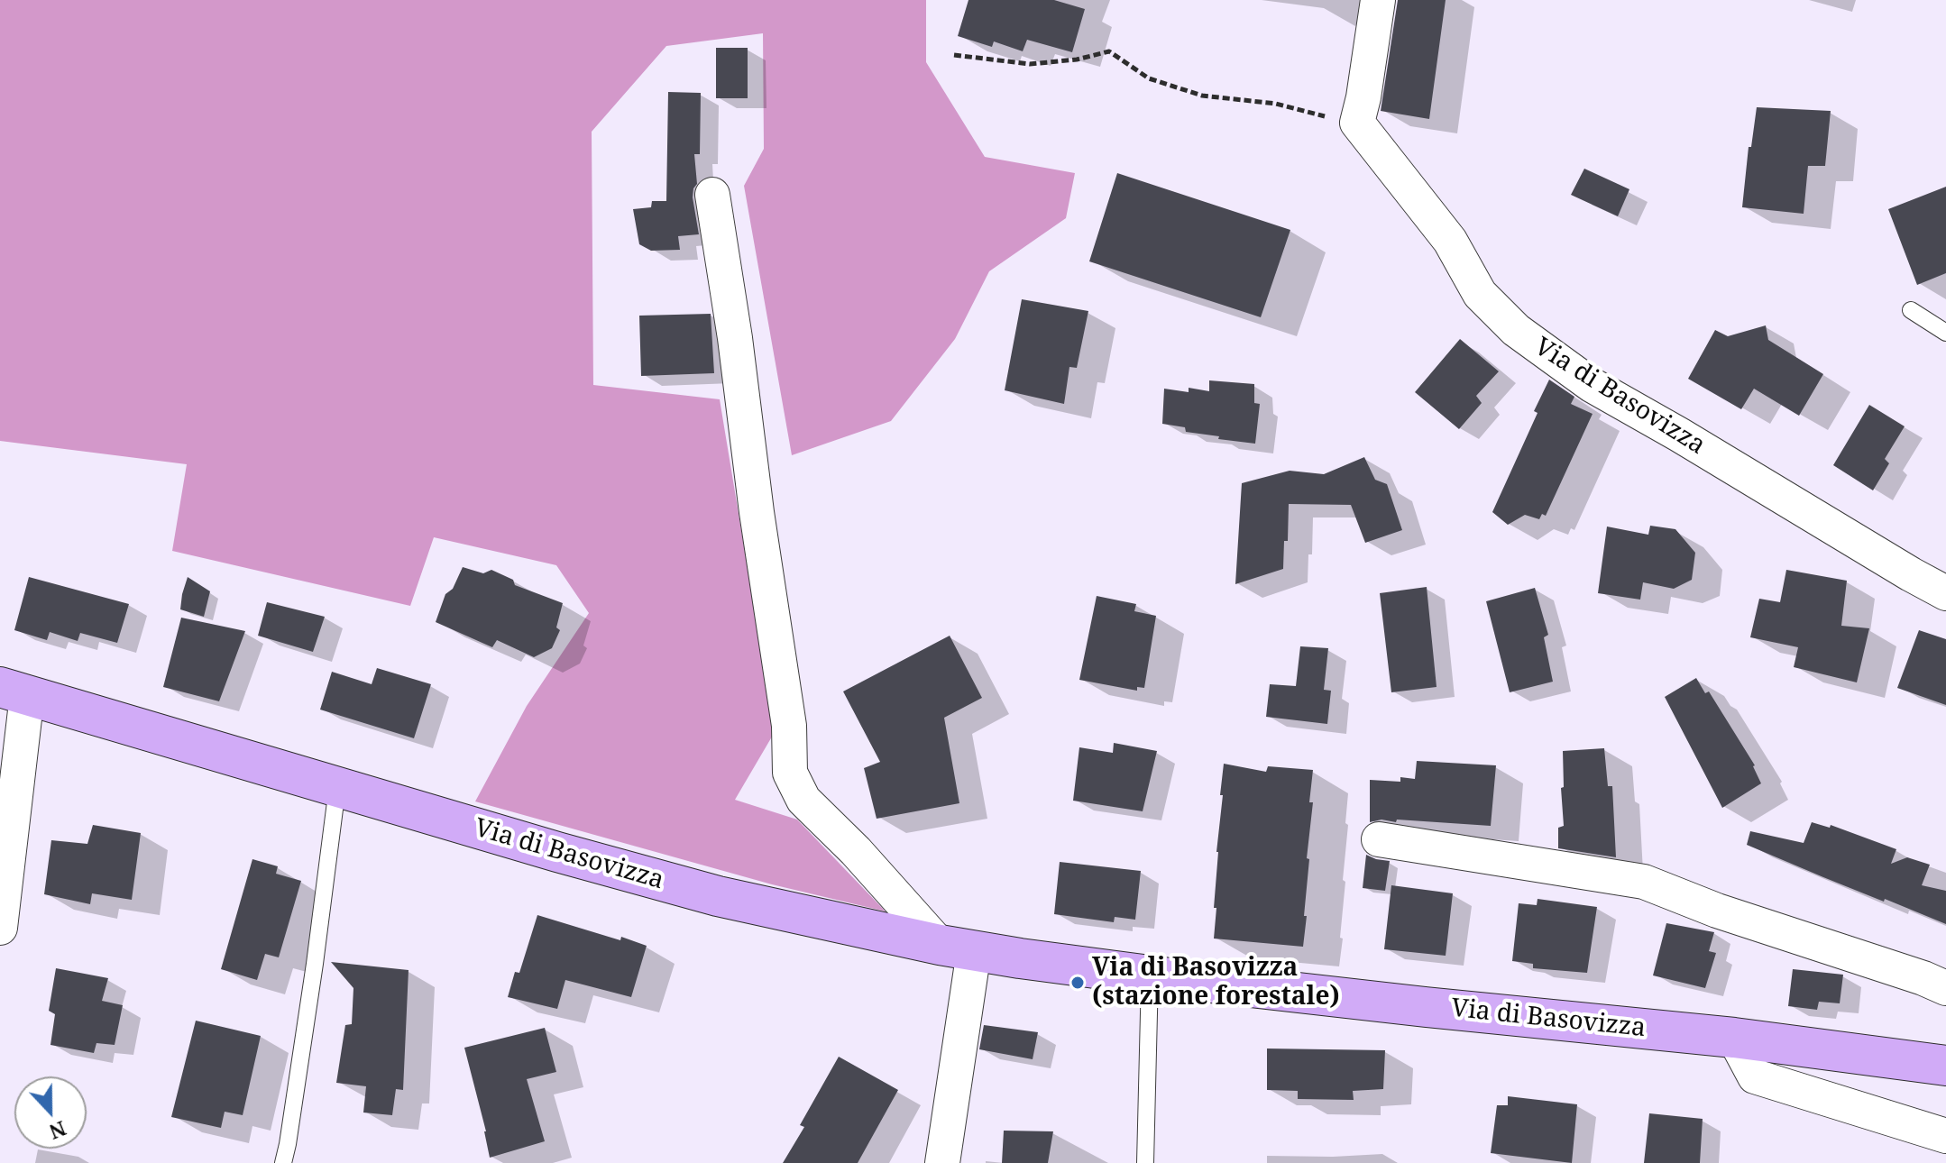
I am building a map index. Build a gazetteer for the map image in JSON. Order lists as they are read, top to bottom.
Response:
{
  "streets": {
    "main road": ["Via di Basovizza"]
  },
  "places": ["Via di Basovizza (stazione forestale)"],
  "north": "bottom"
}
